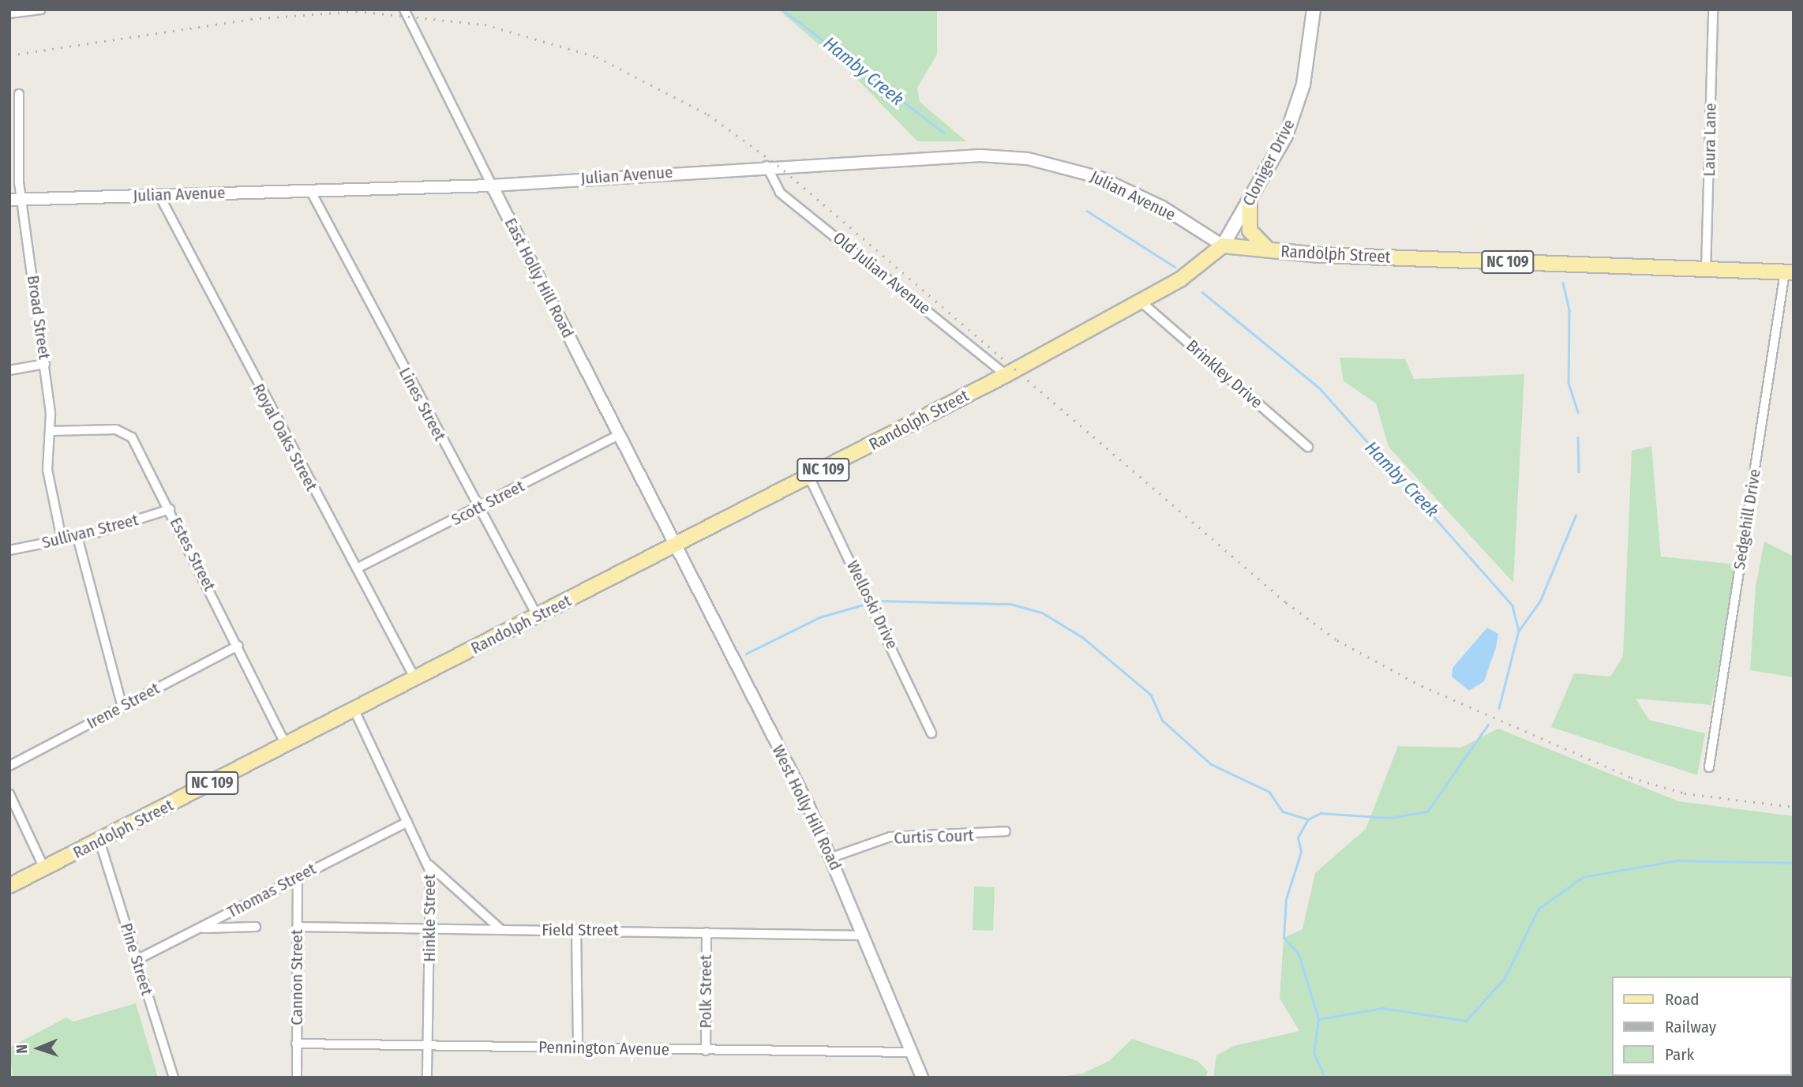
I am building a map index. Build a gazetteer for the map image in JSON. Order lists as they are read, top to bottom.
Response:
{
  "streets": {
    "main road": ["Cloniger Drive", "Randolph Street", "NC 109"],
    "street": [
      "Laura Lane",
      "Julian Avenue",
      "Old Julian Avenue",
      "East Holly Hill Road",
      "Broad Street",
      "Brinkley Drive",
      "Lines Street",
      "Royal Oaks Street",
      "Scott Street",
      "Sedgehill Drive",
      "Sullivan Street",
      "Estes Street",
      "Welloski Drive",
      "Irene Street",
      "West Holly Hill Road",
      "Curtis Court",
      "Thomas Street",
      "Hinkle Street",
      "Field Street",
      "Pine Street",
      "Cannon Street",
      "Polk Street",
      "Pennington Avenue"
    ]
  },
  "crossings": [
    ["Laura Lane", "Randolph Street"],
    ["Cloniger Drive", "Julian Avenue"],
    ["Cloniger Drive", "Randolph Street"],
    ["Julian Avenue", "Randolph Street"],
    ["Julian Avenue", "Old Julian Avenue"],
    ["Julian Avenue", "East Holly Hill Road"],
    ["Julian Avenue", "Broad Street"],
    ["Julian Avenue", "Lines Street"],
    ["Julian Avenue", "Royal Oaks Street"],
    ["Randolph Street", "Old Julian Avenue"],
    ["Randolph Street", "East Holly Hill Road"],
    ["Randolph Street", "Brinkley Drive"],
    ["Randolph Street", "Lines Street"],
    ["Randolph Street", "Royal Oaks Street"],
    ["Randolph Street", "Sedgehill Drive"],
    ["Randolph Street", "Estes Street"],
    ["Randolph Street", "Welloski Drive"],
    ["Randolph Street", "West Holly Hill Road"],
    ["Randolph Street", "Hinkle Street"],
    ["Randolph Street", "Pine Street"],
    ["East Holly Hill Road", "Scott Street"],
    ["East Holly Hill Road", "West Holly Hill Road"],
    ["Broad Street", "Sullivan Street"],
    ["Broad Street", "Estes Street"],
    ["Lines Street", "Scott Street"],
    ["Royal Oaks Street", "Scott Street"],
    ["Sullivan Street", "Estes Street"],
    ["Estes Street", "Irene Street"],
    ["West Holly Hill Road", "Curtis Court"],
    ["West Holly Hill Road", "Field Street"],
    ["West Holly Hill Road", "Pennington Avenue"],
    ["Thomas Street", "Hinkle Street"],
    ["Thomas Street", "Pine Street"],
    ["Thomas Street", "Cannon Street"],
    ["Hinkle Street", "Field Street"],
    ["Hinkle Street", "Pennington Avenue"],
    ["Field Street", "Cannon Street"],
    ["Field Street", "Polk Street"],
    ["Cannon Street", "Pennington Avenue"],
    ["Polk Street", "Pennington Avenue"]
  ],
  "water": ["Hamby Creek"],
  "legend": ["Road", "Railway", "Park"],
  "north": "left"
}
